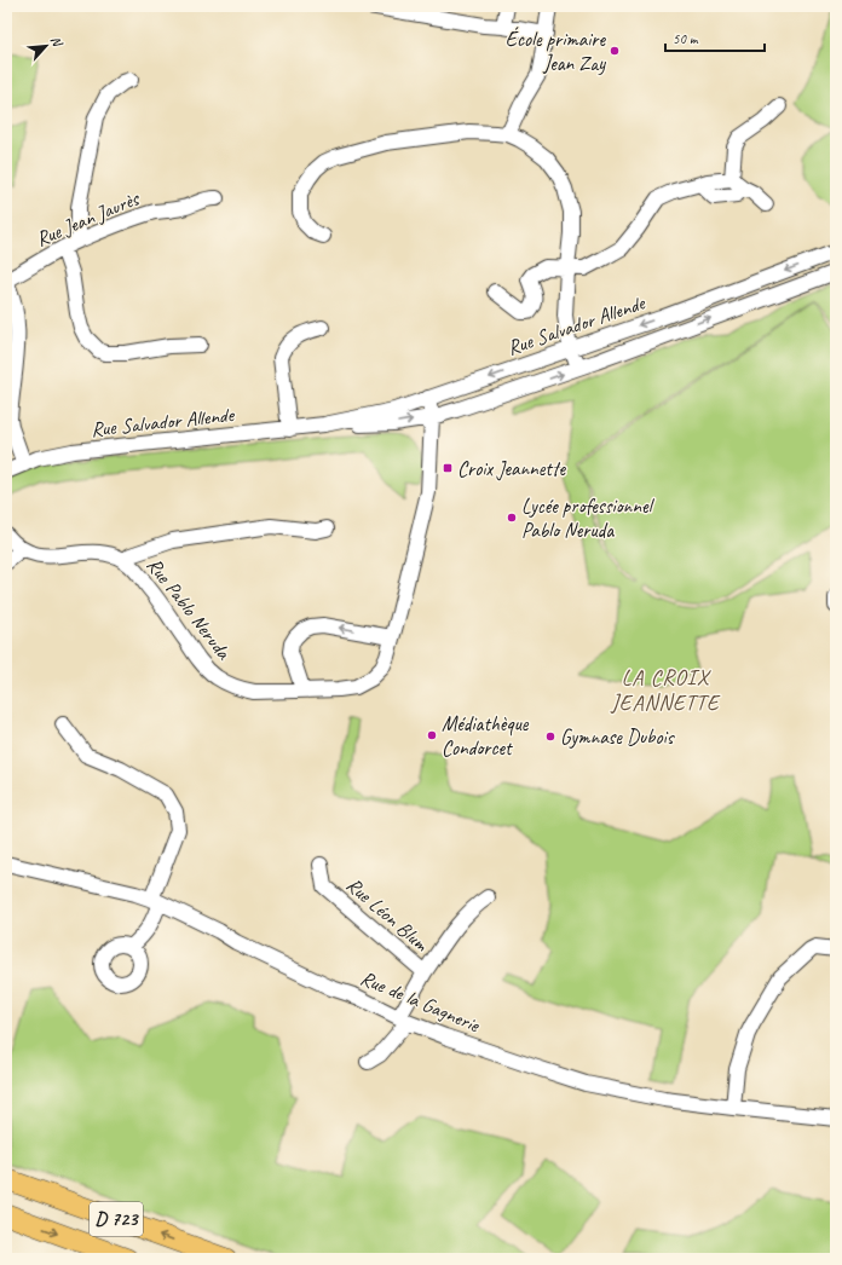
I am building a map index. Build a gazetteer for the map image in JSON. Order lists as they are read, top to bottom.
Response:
{
  "streets": {
    "highway": ["D 723"],
    "street": [
      "Rue Jean Jaurès",
      "Rue Salvador Allende",
      "Rue Pablo Neruda",
      "Rue Léon Blum",
      "Rue de la Gagnerie"
    ]
  },
  "crossings": [
    ["Rue Salvador Allende", "Rue Pablo Neruda"],
    ["Rue Léon Blum", "Rue de la Gagnerie"]
  ],
  "districts": ["LA CROIX JEANNETTE"],
  "places": {
    "other": [
      "École primaire Jean Zay",
      "Lycée professionnel Pablo Neruda",
      "Médiathèque Condorcet",
      "Gymnase Dubois"
    ],
    "transit": ["Croix Jeannette"]
  },
  "scale_bar": "50 m",
  "north": "top right"
}
